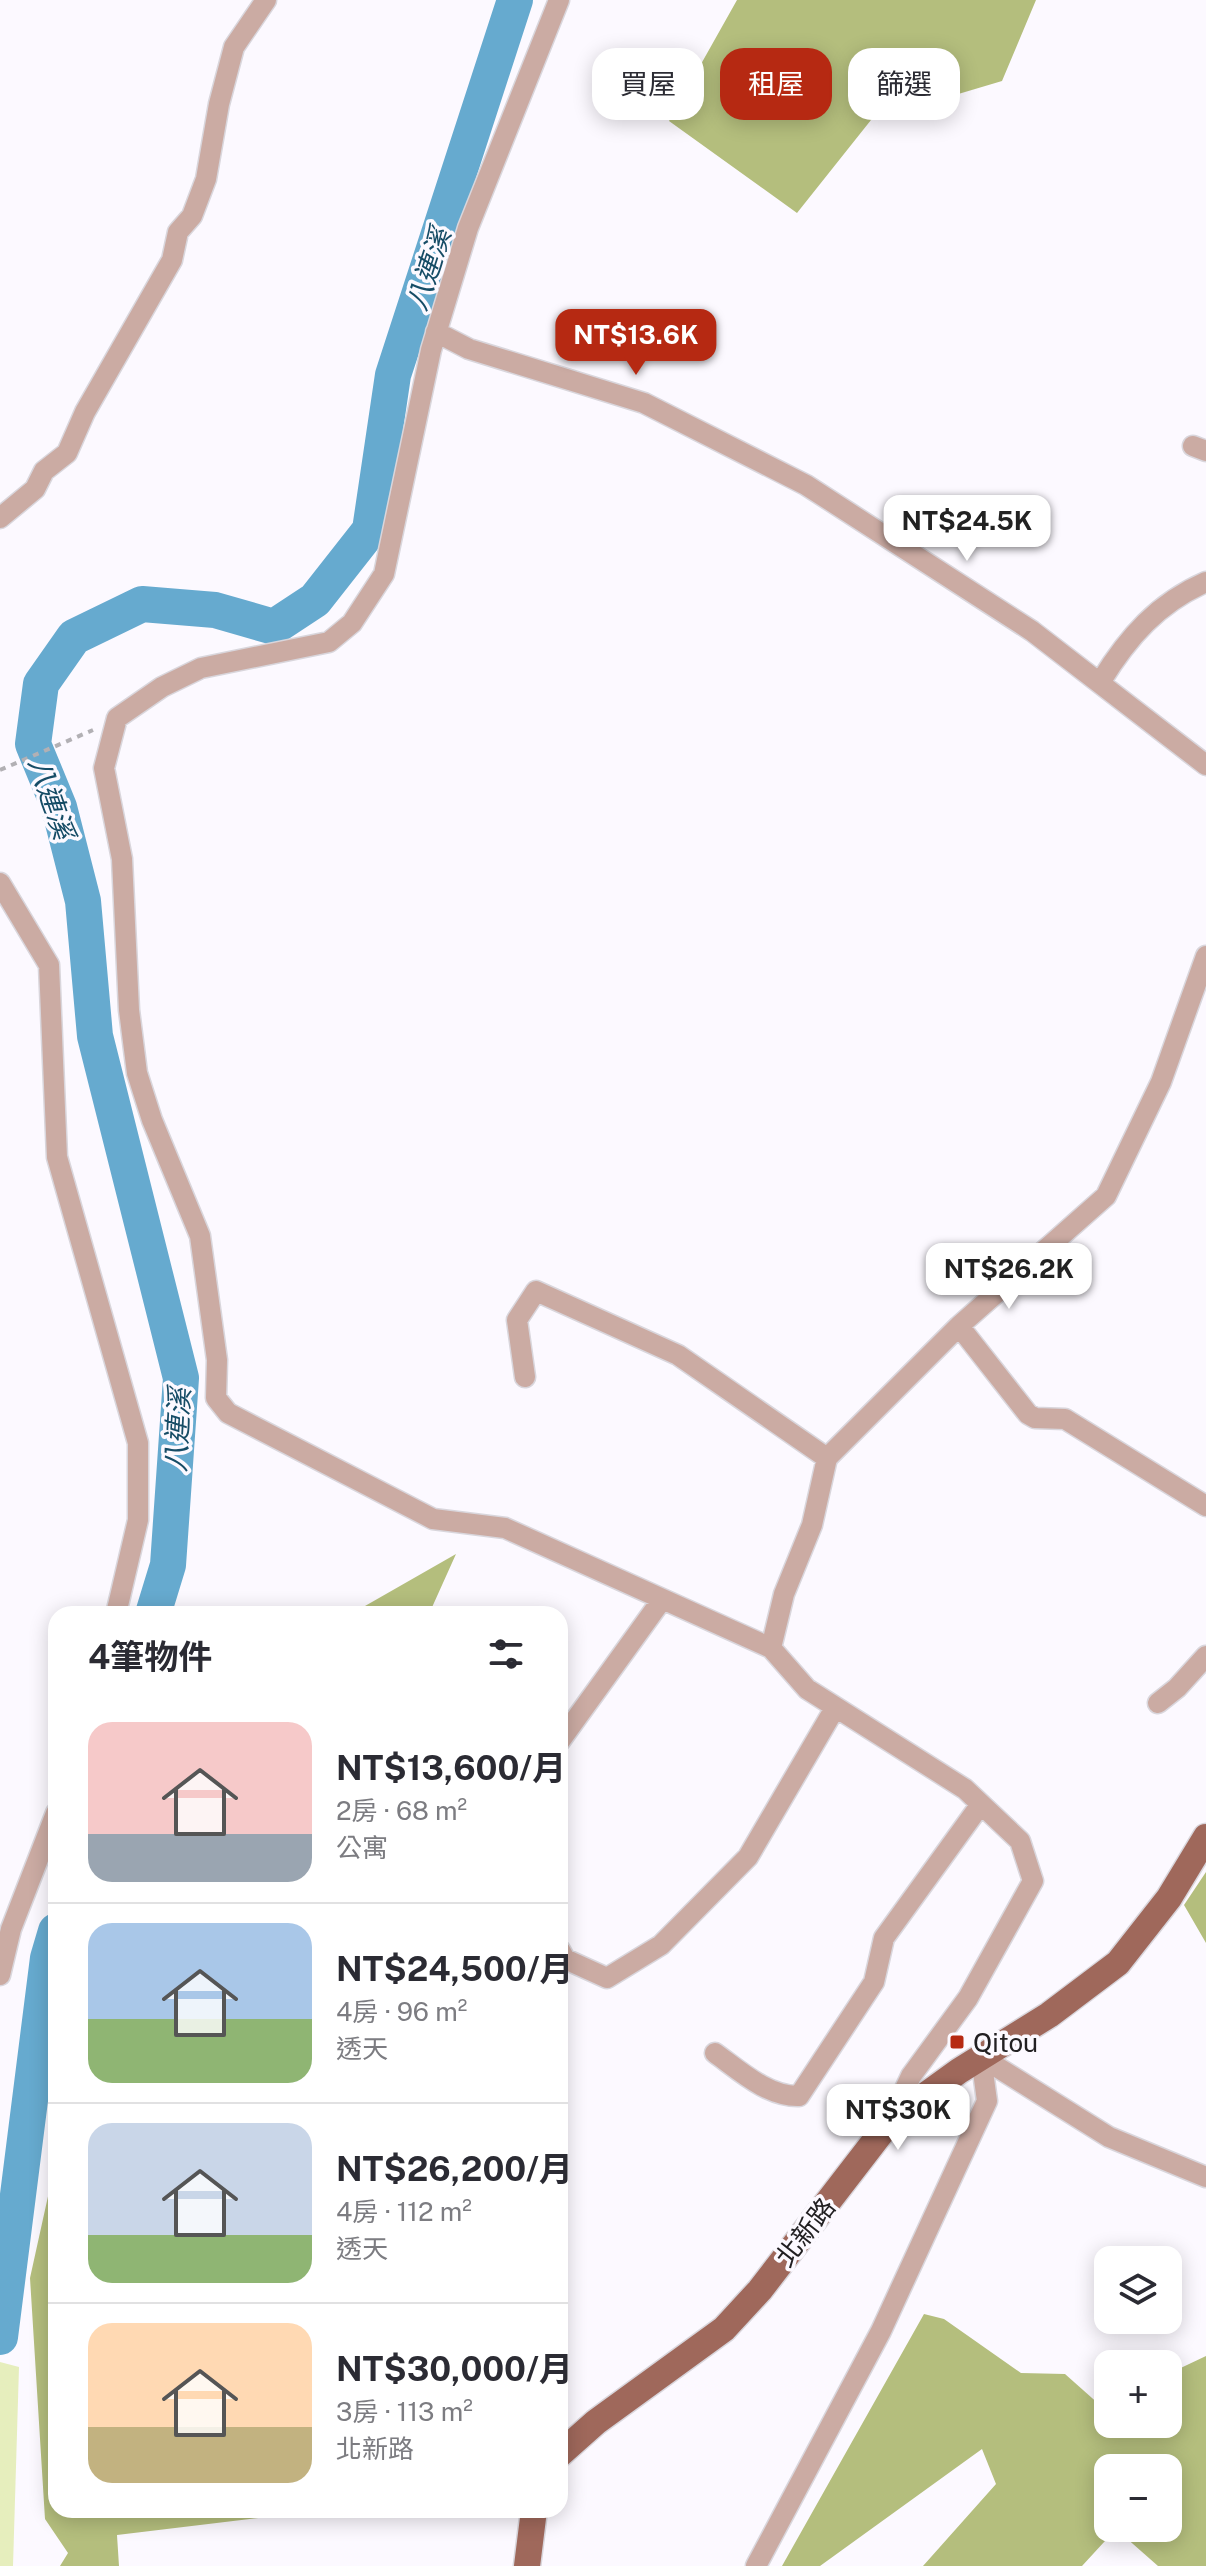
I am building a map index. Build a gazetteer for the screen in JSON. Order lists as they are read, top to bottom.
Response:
{
  "streets": {
    "main road": ["北新路"]
  },
  "water": ["八連溪"],
  "places": {
    "transit": ["Qitou"]
  },
  "page": {
    "chip": ["買屋", "租屋", "篩選"],
    "price": [
      "NT$13.6K",
      "NT$24.5K",
      "NT$26.2K",
      "NT$30K"
    ],
    "heading": "4筆物件",
    "list": [
      {
        "name": "NT$13,600/月",
        "note": "2房 · 68 m² · 公寓"
      },
      {
        "name": "NT$24,500/月",
        "note": "4房 · 96 m² · 透天"
      },
      {
        "name": "NT$26,200/月",
        "note": "4房 · 112 m² · 透天"
      },
      {
        "name": "NT$30,000/月",
        "note": "3房 · 113 m² · 北新路"
      }
    ],
    "map_buttons": ["+", "−"]
  }
}
